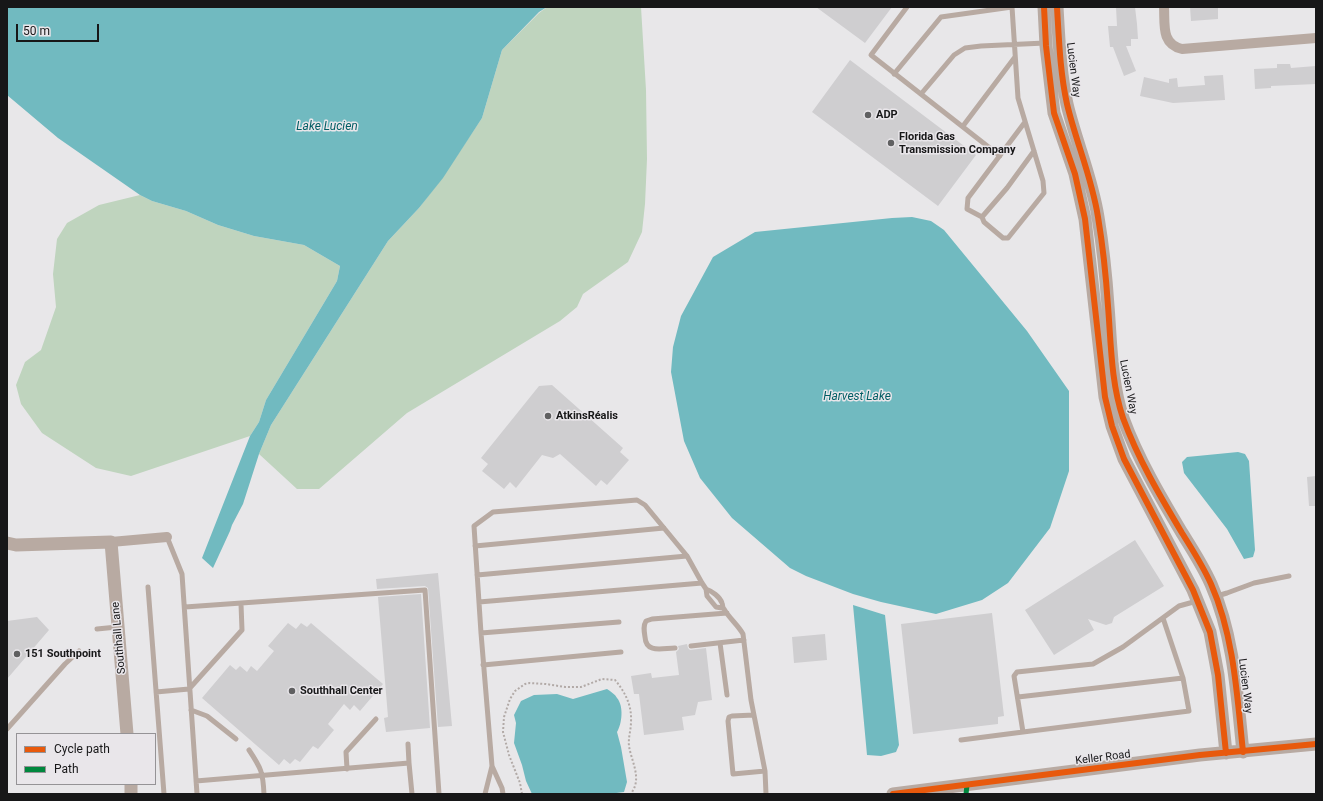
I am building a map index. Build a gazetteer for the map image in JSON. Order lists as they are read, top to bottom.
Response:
{
  "streets": {
    "street": ["Lucien Way", "Southhall Lane", "Keller Road"]
  },
  "crossings": [
    ["Lucien Way", "Keller Road"]
  ],
  "water": ["Lake Lucien", "Harvest Lake"],
  "places": [
    "ADP",
    "Florida Gas Transmission Company",
    "AtkinsRéalis",
    "151 Southpoint",
    "Southhall Center"
  ],
  "legend": ["Cycle path", "Path"],
  "scale_bar": "50 m"
}
